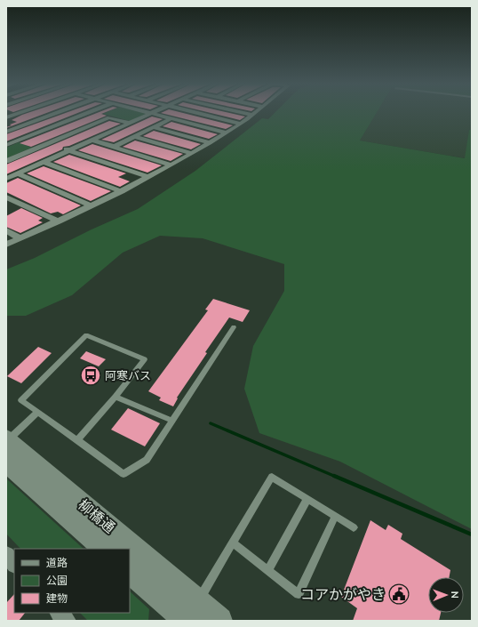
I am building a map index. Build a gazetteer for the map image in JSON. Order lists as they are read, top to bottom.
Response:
{
  "streets": {
    "street": ["柳橋通"]
  },
  "places": {
    "bus stop": ["阿寒バス"],
    "public building": ["コアかがやき"]
  },
  "legend": ["道路", "公園", "建物"],
  "north": "right"
}
